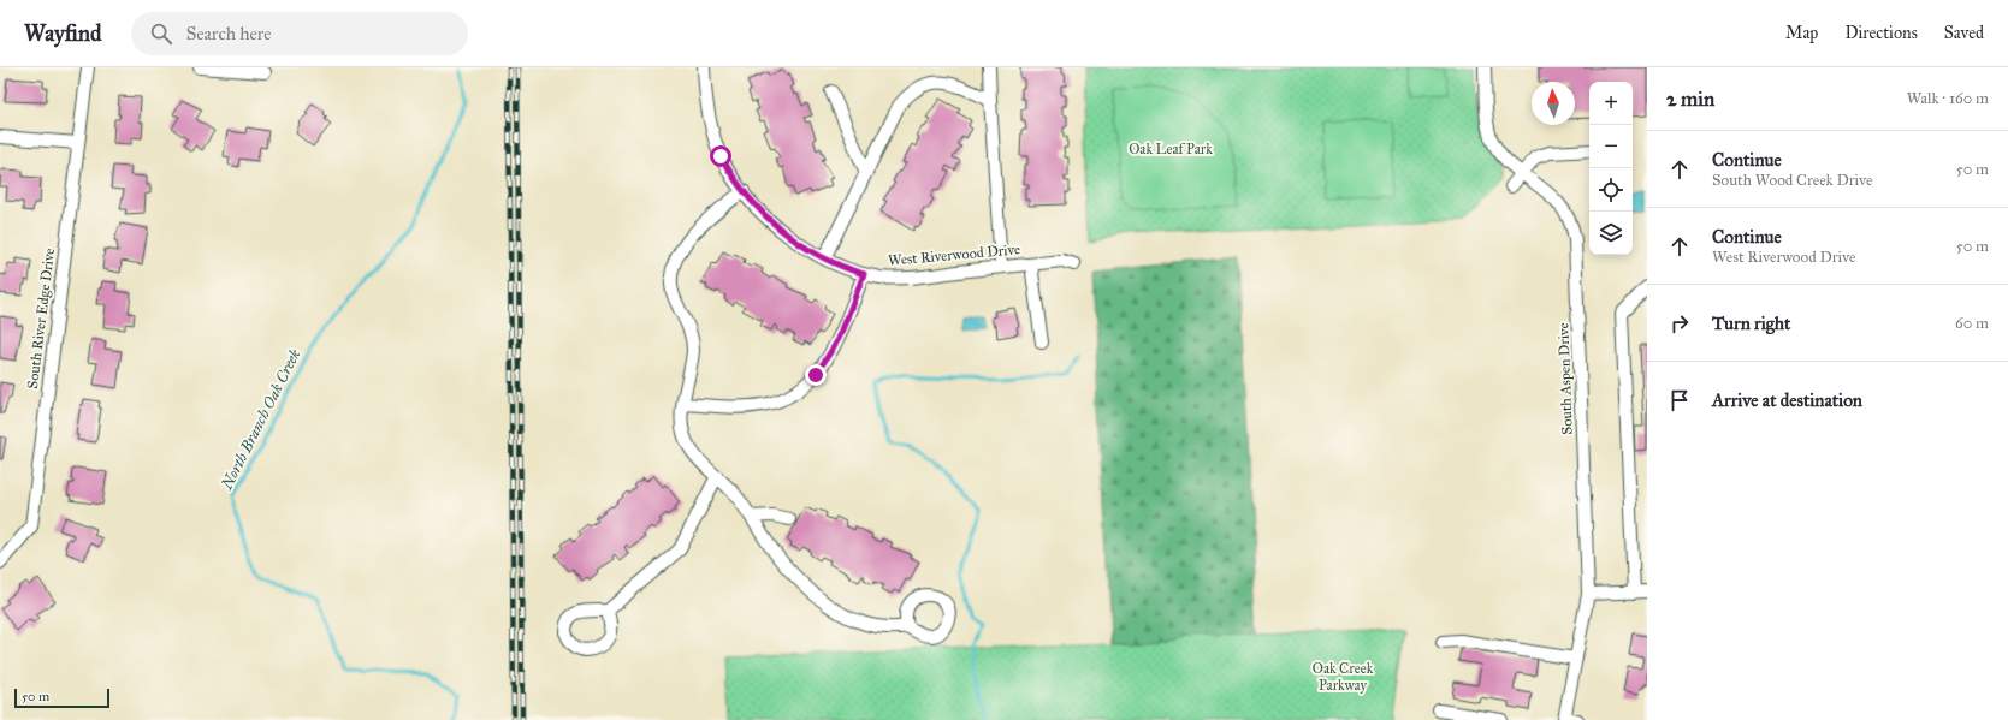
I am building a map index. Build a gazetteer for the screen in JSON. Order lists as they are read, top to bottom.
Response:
{
  "streets": {
    "street": ["West Riverwood Drive", "South River Edge Drive", "South Aspen Drive"]
  },
  "water": ["North Branch Oak Creek"],
  "parks": ["Oak Leaf Park", "Oak Creek Parkway"],
  "scale_bar": "50 m",
  "north": "top",
  "page": {
    "header": "Wayfind",
    "search": "Search here",
    "nav": ["Map", "Directions", "Saved"],
    "heading": ["2 min", "Walk · 160 m"],
    "map_buttons": ["+", "−"],
    "list": [
      ["Continue", "South Wood Creek Drive", "50 m"],
      ["Continue", "West Riverwood Drive", "50 m"],
      ["Turn right", "60 m"],
      "Arrive at destination"
    ],
    "scale": "50 m"
  }
}
